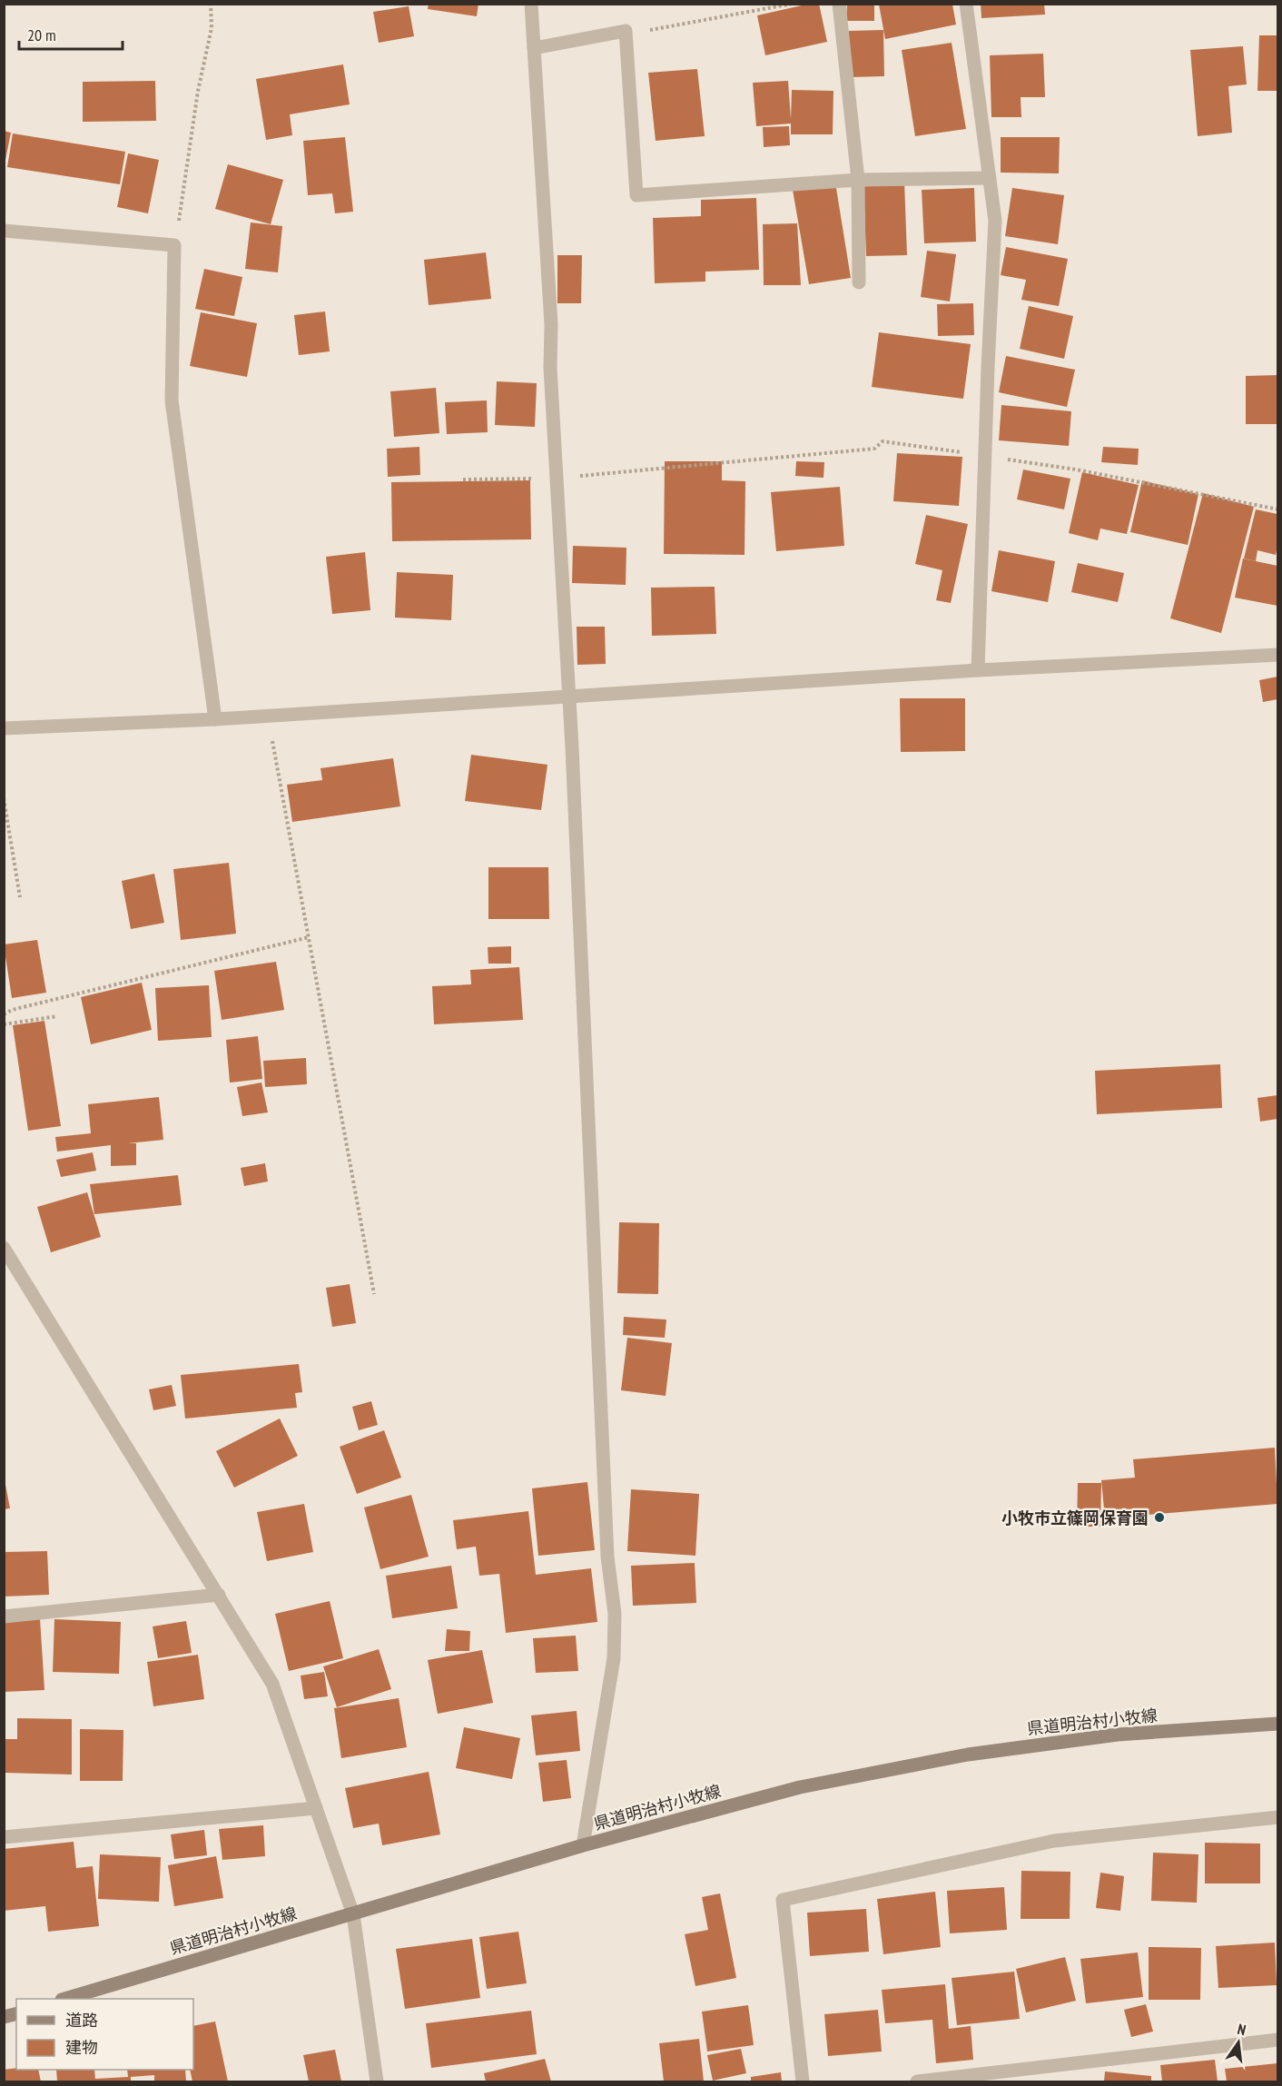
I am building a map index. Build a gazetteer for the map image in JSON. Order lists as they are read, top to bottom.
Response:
{
  "streets": {
    "main road": ["県道明治村小牧線"]
  },
  "places": ["小牧市立篠岡保育園"],
  "legend": ["道路", "建物"],
  "scale_bar": "20 m",
  "north": "top"
}
